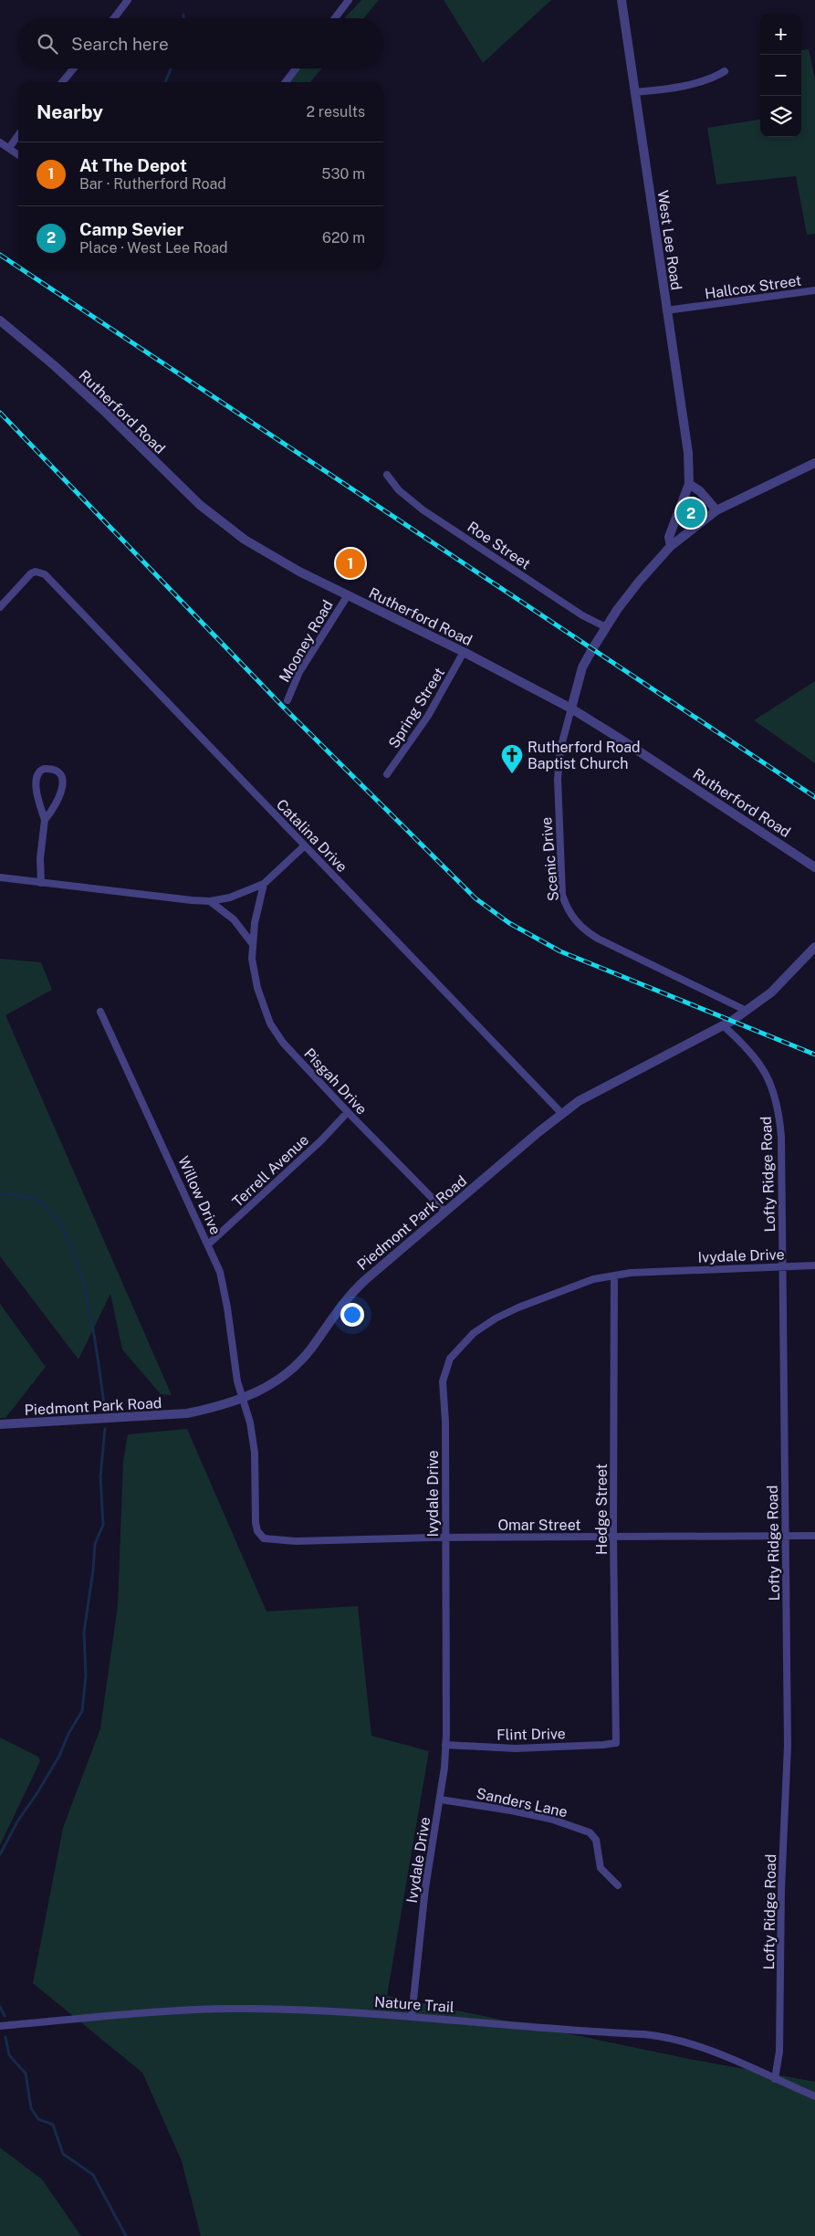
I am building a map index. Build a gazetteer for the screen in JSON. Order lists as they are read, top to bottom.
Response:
{
  "streets": {
    "street": [
      "West Lee Road",
      "Hallcox Street",
      "Rutherford Road",
      "Roe Street",
      "Mooney Road",
      "Spring Street",
      "Catalina Drive",
      "Scenic Drive",
      "Pisgah Drive",
      "Terrell Avenue",
      "Lofty Ridge Road",
      "Willow Drive",
      "Piedmont Park Road",
      "Ivydale Drive",
      "Hedge Street",
      "Omar Street",
      "Flint Drive",
      "Sanders Lane",
      "Nature Trail"
    ]
  },
  "crossings": [
    ["West Lee Road", "Hallcox Street"],
    ["Rutherford Road", "Mooney Road"],
    ["Rutherford Road", "Spring Street"],
    ["Rutherford Road", "Scenic Drive"],
    ["Catalina Drive", "Piedmont Park Road"],
    ["Scenic Drive", "Piedmont Park Road"],
    ["Pisgah Drive", "Terrell Avenue"],
    ["Pisgah Drive", "Piedmont Park Road"],
    ["Terrell Avenue", "Willow Drive"],
    ["Lofty Ridge Road", "Piedmont Park Road"],
    ["Lofty Ridge Road", "Ivydale Drive"],
    ["Lofty Ridge Road", "Omar Street"],
    ["Lofty Ridge Road", "Nature Trail"],
    ["Willow Drive", "Piedmont Park Road"],
    ["Willow Drive", "Omar Street"],
    ["Ivydale Drive", "Hedge Street"],
    ["Ivydale Drive", "Omar Street"],
    ["Ivydale Drive", "Flint Drive"],
    ["Ivydale Drive", "Sanders Lane"],
    ["Ivydale Drive", "Nature Trail"],
    ["Hedge Street", "Omar Street"],
    ["Hedge Street", "Flint Drive"]
  ],
  "places": {
    "church": ["Rutherford Road Baptist Church"]
  },
  "page": {
    "map_buttons": ["+", "−"],
    "search": "Search here",
    "heading": ["Nearby", "2 results"],
    "list": [
      {
        "mark": "1",
        "name": "At The Depot",
        "note": "Bar · Rutherford Road",
        "value": "530 m"
      },
      {
        "mark": "2",
        "name": "Camp Sevier",
        "note": "Place · West Lee Road",
        "value": "620 m"
      }
    ],
    "pins": ["2", "1"]
  }
}
